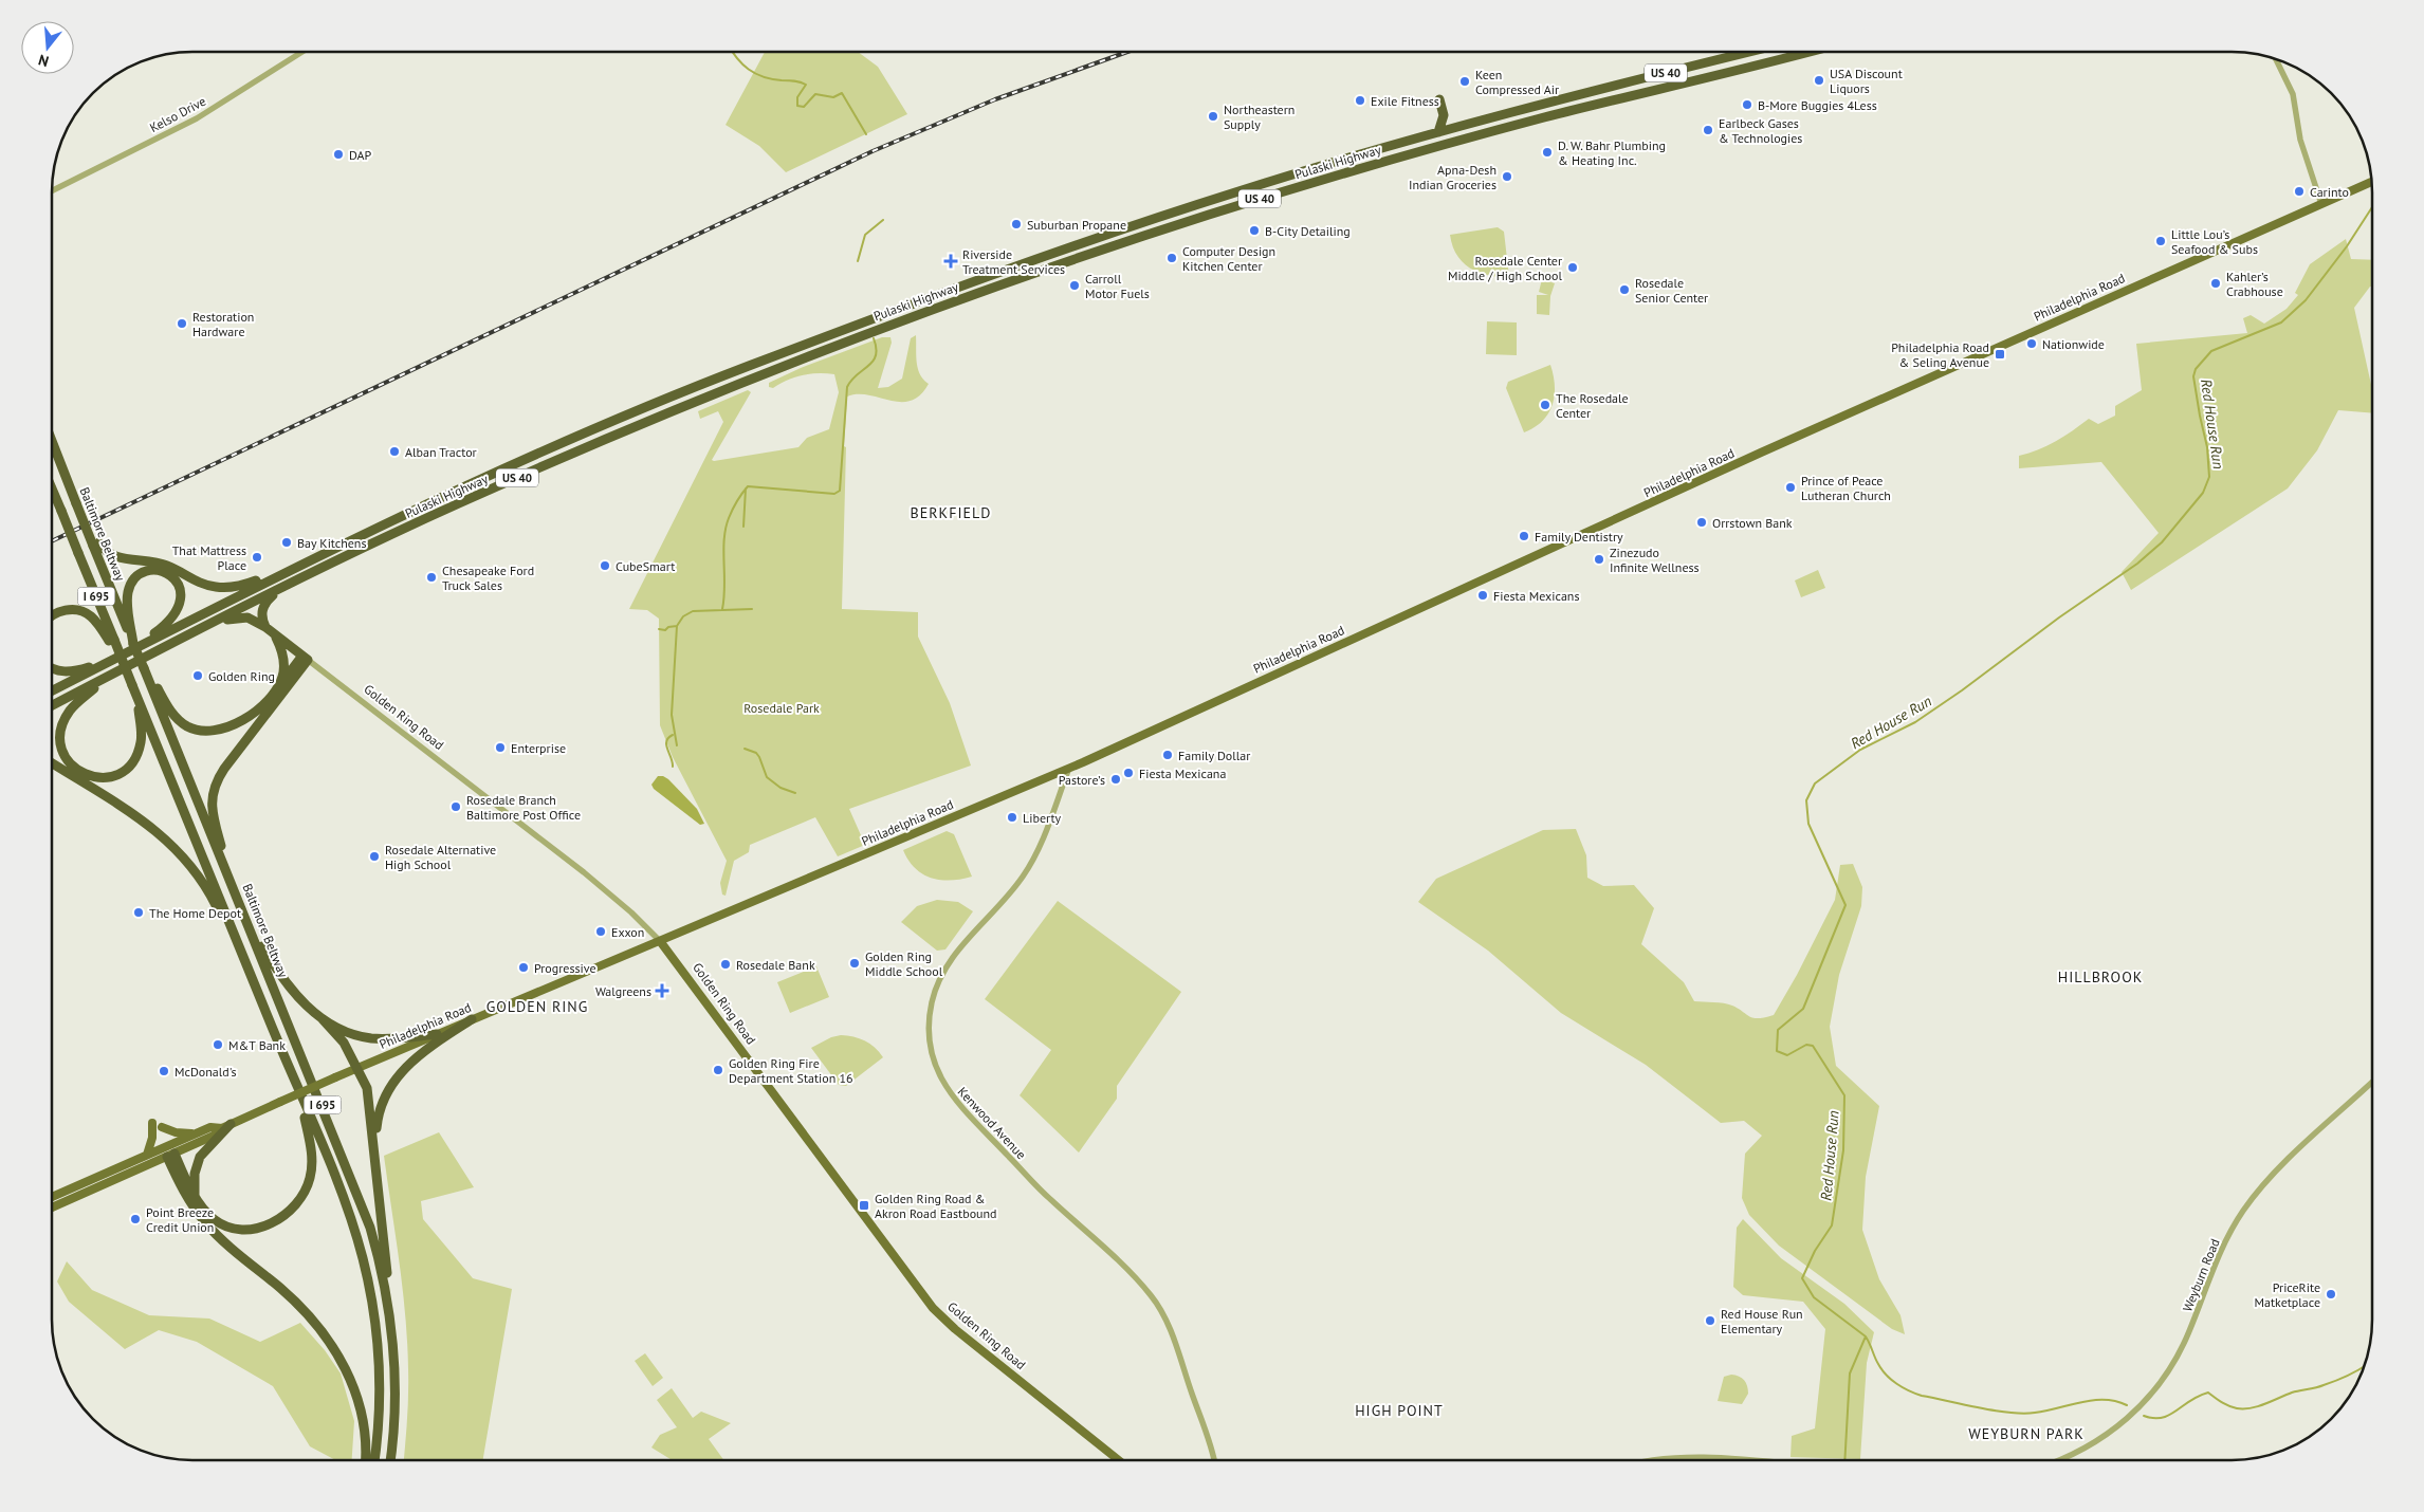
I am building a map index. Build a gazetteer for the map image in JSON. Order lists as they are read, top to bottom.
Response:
{
  "streets": {
    "highway": [
      "US 40",
      "Pulaski Highway",
      "Baltimore Beltway",
      "I 695",
      "Golden Ring Road"
    ],
    "main road": ["Philadelphia Road"],
    "street": ["Kelso Drive", "Kenwood Avenue", "Weyburn Road"]
  },
  "crossings": [
    ["Pulaski Highway", "Baltimore Beltway"],
    ["Pulaski Highway", "Golden Ring Road"],
    ["Philadelphia Road", "Golden Ring Road"],
    ["Philadelphia Road", "Kenwood Avenue"]
  ],
  "districts": [
    "BERKFIELD",
    "HILLBROOK",
    "GOLDEN RING",
    "HIGH POINT",
    "WEYBURN PARK"
  ],
  "water": ["Red House Run"],
  "parks": ["Rosedale Park"],
  "places": {
    "other": [
      "USA Discount Liquors",
      "Keen Compressed Air",
      "Exile Fitness",
      "B-More Buggies 4Less",
      "Northeastern Supply",
      "Earlbeck Gases & Technologies",
      "D. W. Bahr Plumbing & Heating Inc.",
      "DAP",
      "Apna-Desh Indian Groceries",
      "Carinto",
      "Suburban Propane",
      "B-City Detailing",
      "Little Lou’s Seafood & Subs",
      "Computer Design Kitchen Center",
      "Rosedale Center Middle / High School",
      "Kahler’s Crabhouse",
      "Carroll Motor Fuels",
      "Rosedale Senior Center",
      "Restoration Hardware",
      "Nationwide",
      "The Rosedale Center",
      "Alban Tractor",
      "Prince of Peace Lutheran Church",
      "Orrstown Bank",
      "Family Dentistry",
      "Bay Kitchens",
      "That Mattress Place",
      "Zinezudo Infinite Wellness",
      "CubeSmart",
      "Chesapeake Ford Truck Sales",
      "Fiesta Mexicans",
      "Golden Ring",
      "Enterprise",
      "Family Dollar",
      "Fiesta Mexicana",
      "Pastore’s",
      "Rosedale Branch Baltimore Post Office",
      "Liberty",
      "Rosedale Alternative High School",
      "The Home Depot",
      "Exxon",
      "Golden Ring Middle School",
      "Rosedale Bank",
      "Progressive",
      "M&T Bank",
      "Golden Ring Fire Department Station 16",
      "McDonald's",
      "Point Breeze Credit Union",
      "PriceRite Matketplace",
      "Red House Run Elementary"
    ],
    "health": ["Riverside Treatment Services", "Walgreens"],
    "transit": ["Philadelphia Road & Seling Avenue", "Golden Ring Road & Akron Road Eastbound"]
  },
  "north": "bottom"
}
